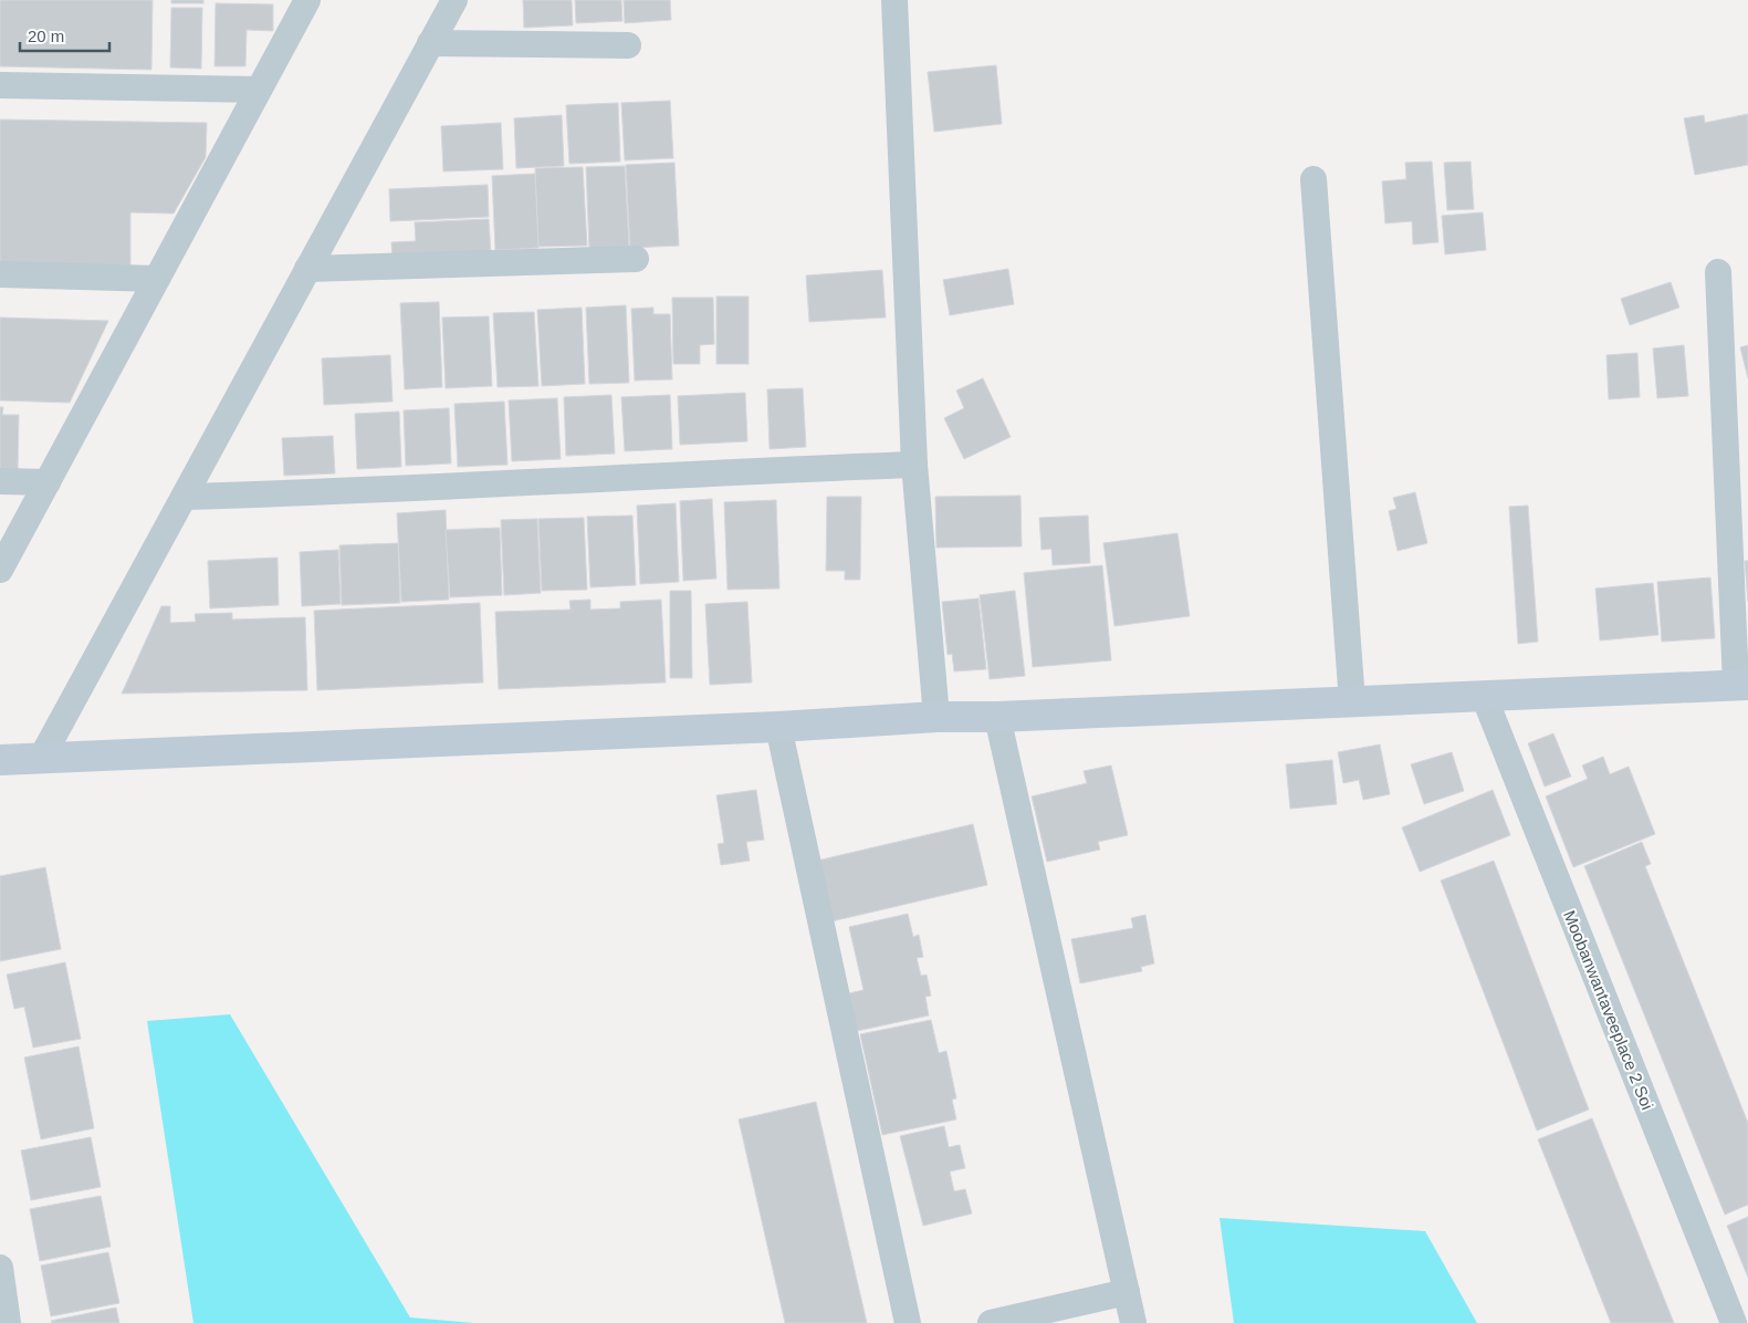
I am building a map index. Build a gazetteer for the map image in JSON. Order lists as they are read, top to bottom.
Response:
{
  "streets": {
    "street": ["Moobanwantaveeplace 2 Soi"]
  },
  "scale_bar": "20 m"
}
